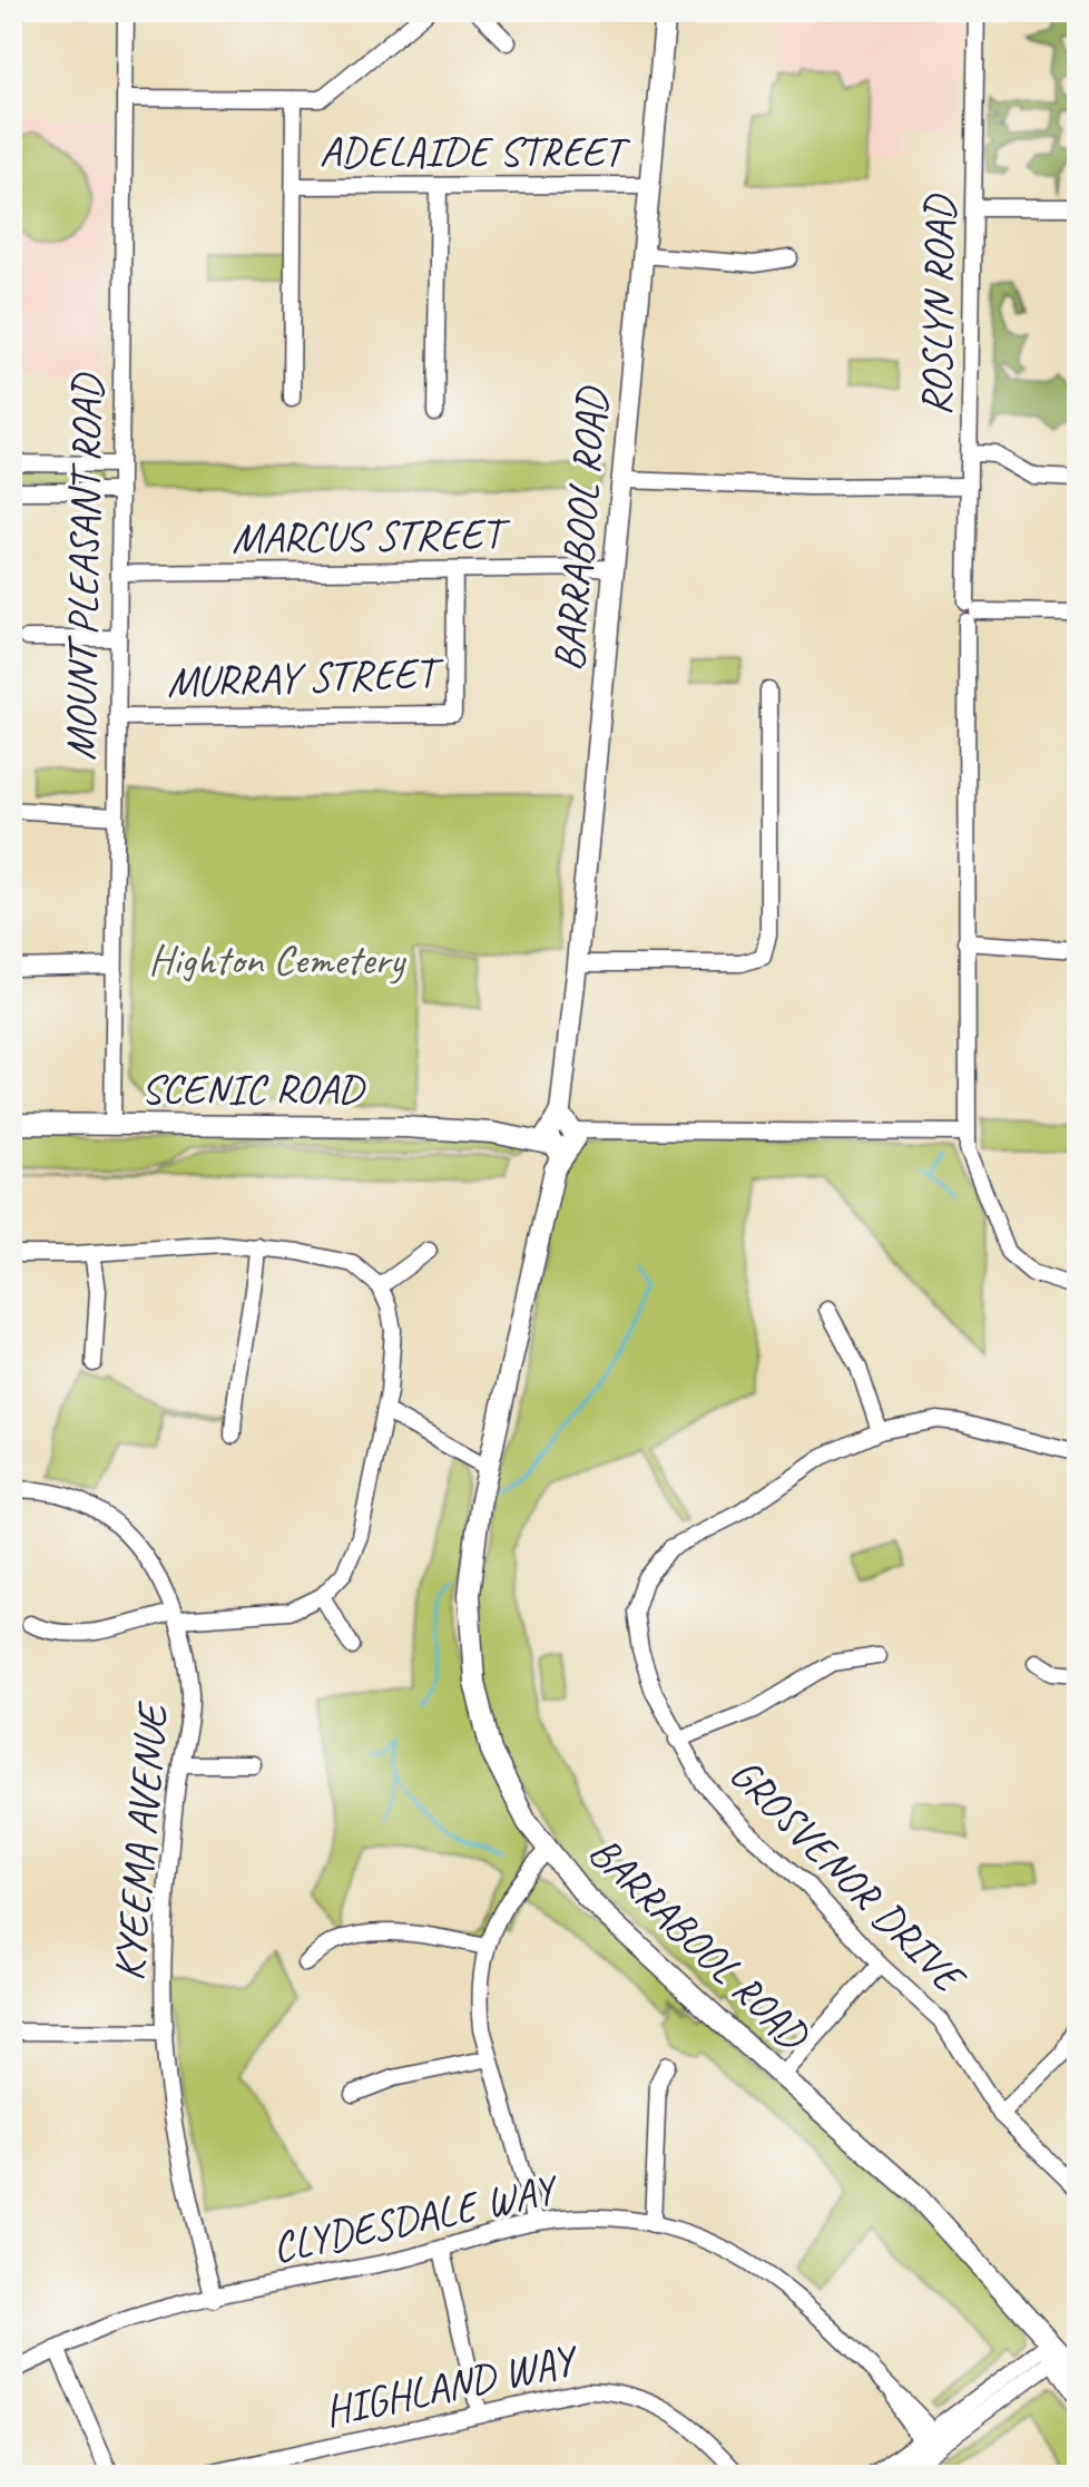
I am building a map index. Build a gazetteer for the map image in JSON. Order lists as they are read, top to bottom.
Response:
{
  "streets": {
    "main road": ["BARRABOOL ROAD", "SCENIC ROAD"],
    "street": [
      "ADELAIDE STREET",
      "ROSLYN ROAD",
      "MARCUS STREET",
      "MOUNT PLEASANT ROAD",
      "MURRAY STREET",
      "KYEEMA AVENUE",
      "GROSVENOR DRIVE",
      "CLYDESDALE WAY",
      "HIGHLAND WAY"
    ]
  },
  "crossings": [
    ["ADELAIDE STREET", "BARRABOOL ROAD"],
    ["ROSLYN ROAD", "SCENIC ROAD"],
    ["BARRABOOL ROAD", "MARCUS STREET"],
    ["BARRABOOL ROAD", "SCENIC ROAD"],
    ["MARCUS STREET", "MOUNT PLEASANT ROAD"],
    ["MARCUS STREET", "MURRAY STREET"],
    ["MOUNT PLEASANT ROAD", "MURRAY STREET"],
    ["MOUNT PLEASANT ROAD", "SCENIC ROAD"],
    ["KYEEMA AVENUE", "CLYDESDALE WAY"]
  ],
  "parks": ["Highton Cemetery"]
}
